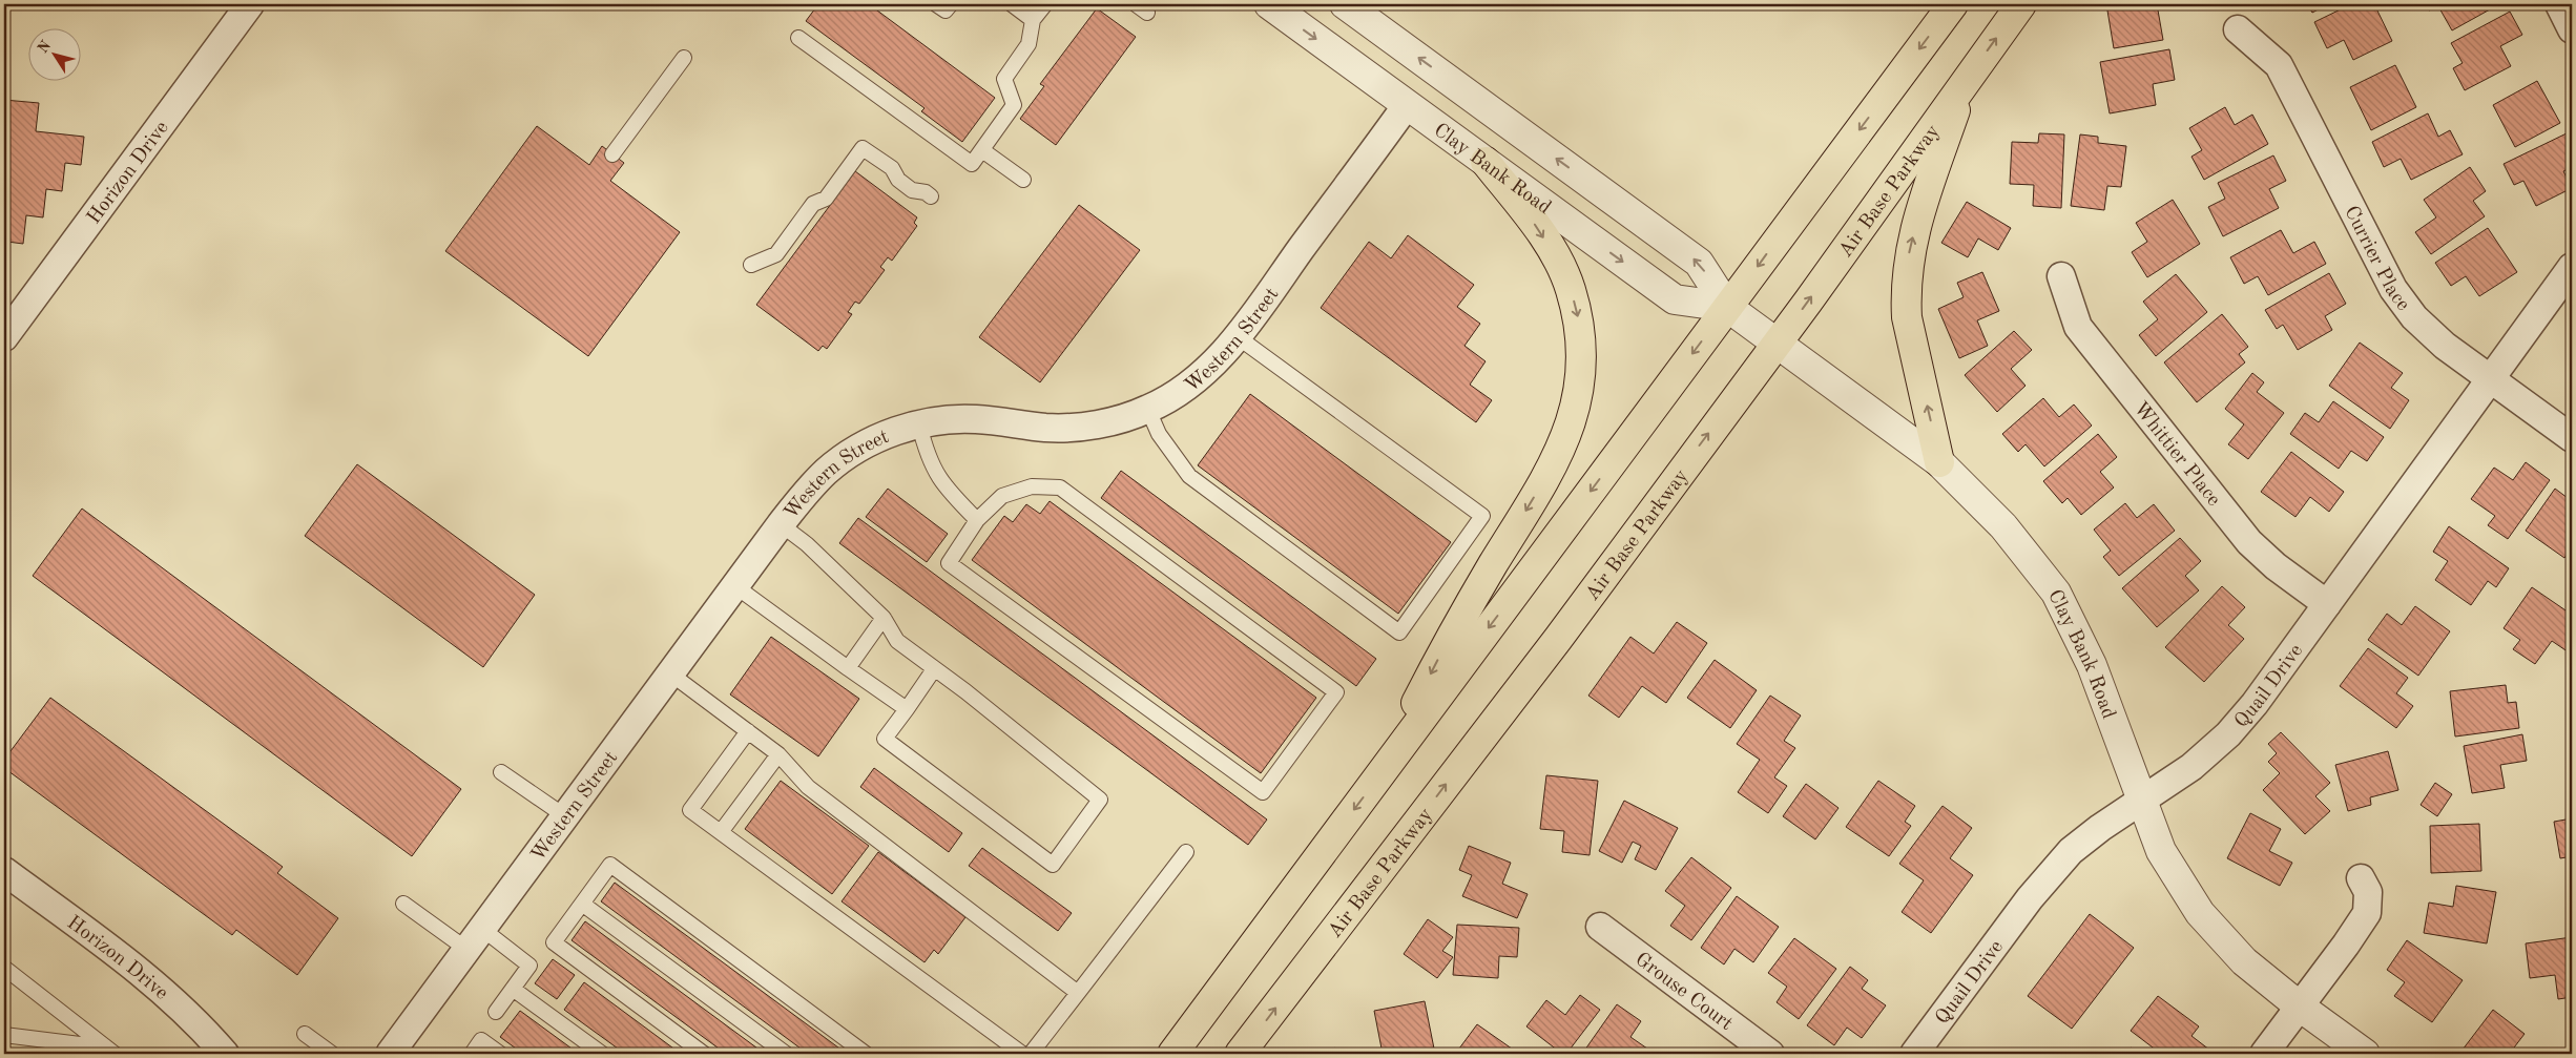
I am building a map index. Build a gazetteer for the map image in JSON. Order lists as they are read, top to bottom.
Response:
{
  "streets": {
    "main road": ["Air Base Parkway"],
    "street": [
      "Clay Bank Road",
      "Horizon Drive",
      "Currier Place",
      "Western Street",
      "Whittier Place",
      "Quail Drive",
      "Grouse Court"
    ]
  },
  "crossings": [
    ["Clay Bank Road", "Air Base Parkway"],
    ["Clay Bank Road", "Western Street"],
    ["Clay Bank Road", "Quail Drive"],
    ["Currier Place", "Quail Drive"],
    ["Whittier Place", "Quail Drive"]
  ],
  "north": "top left"
}
